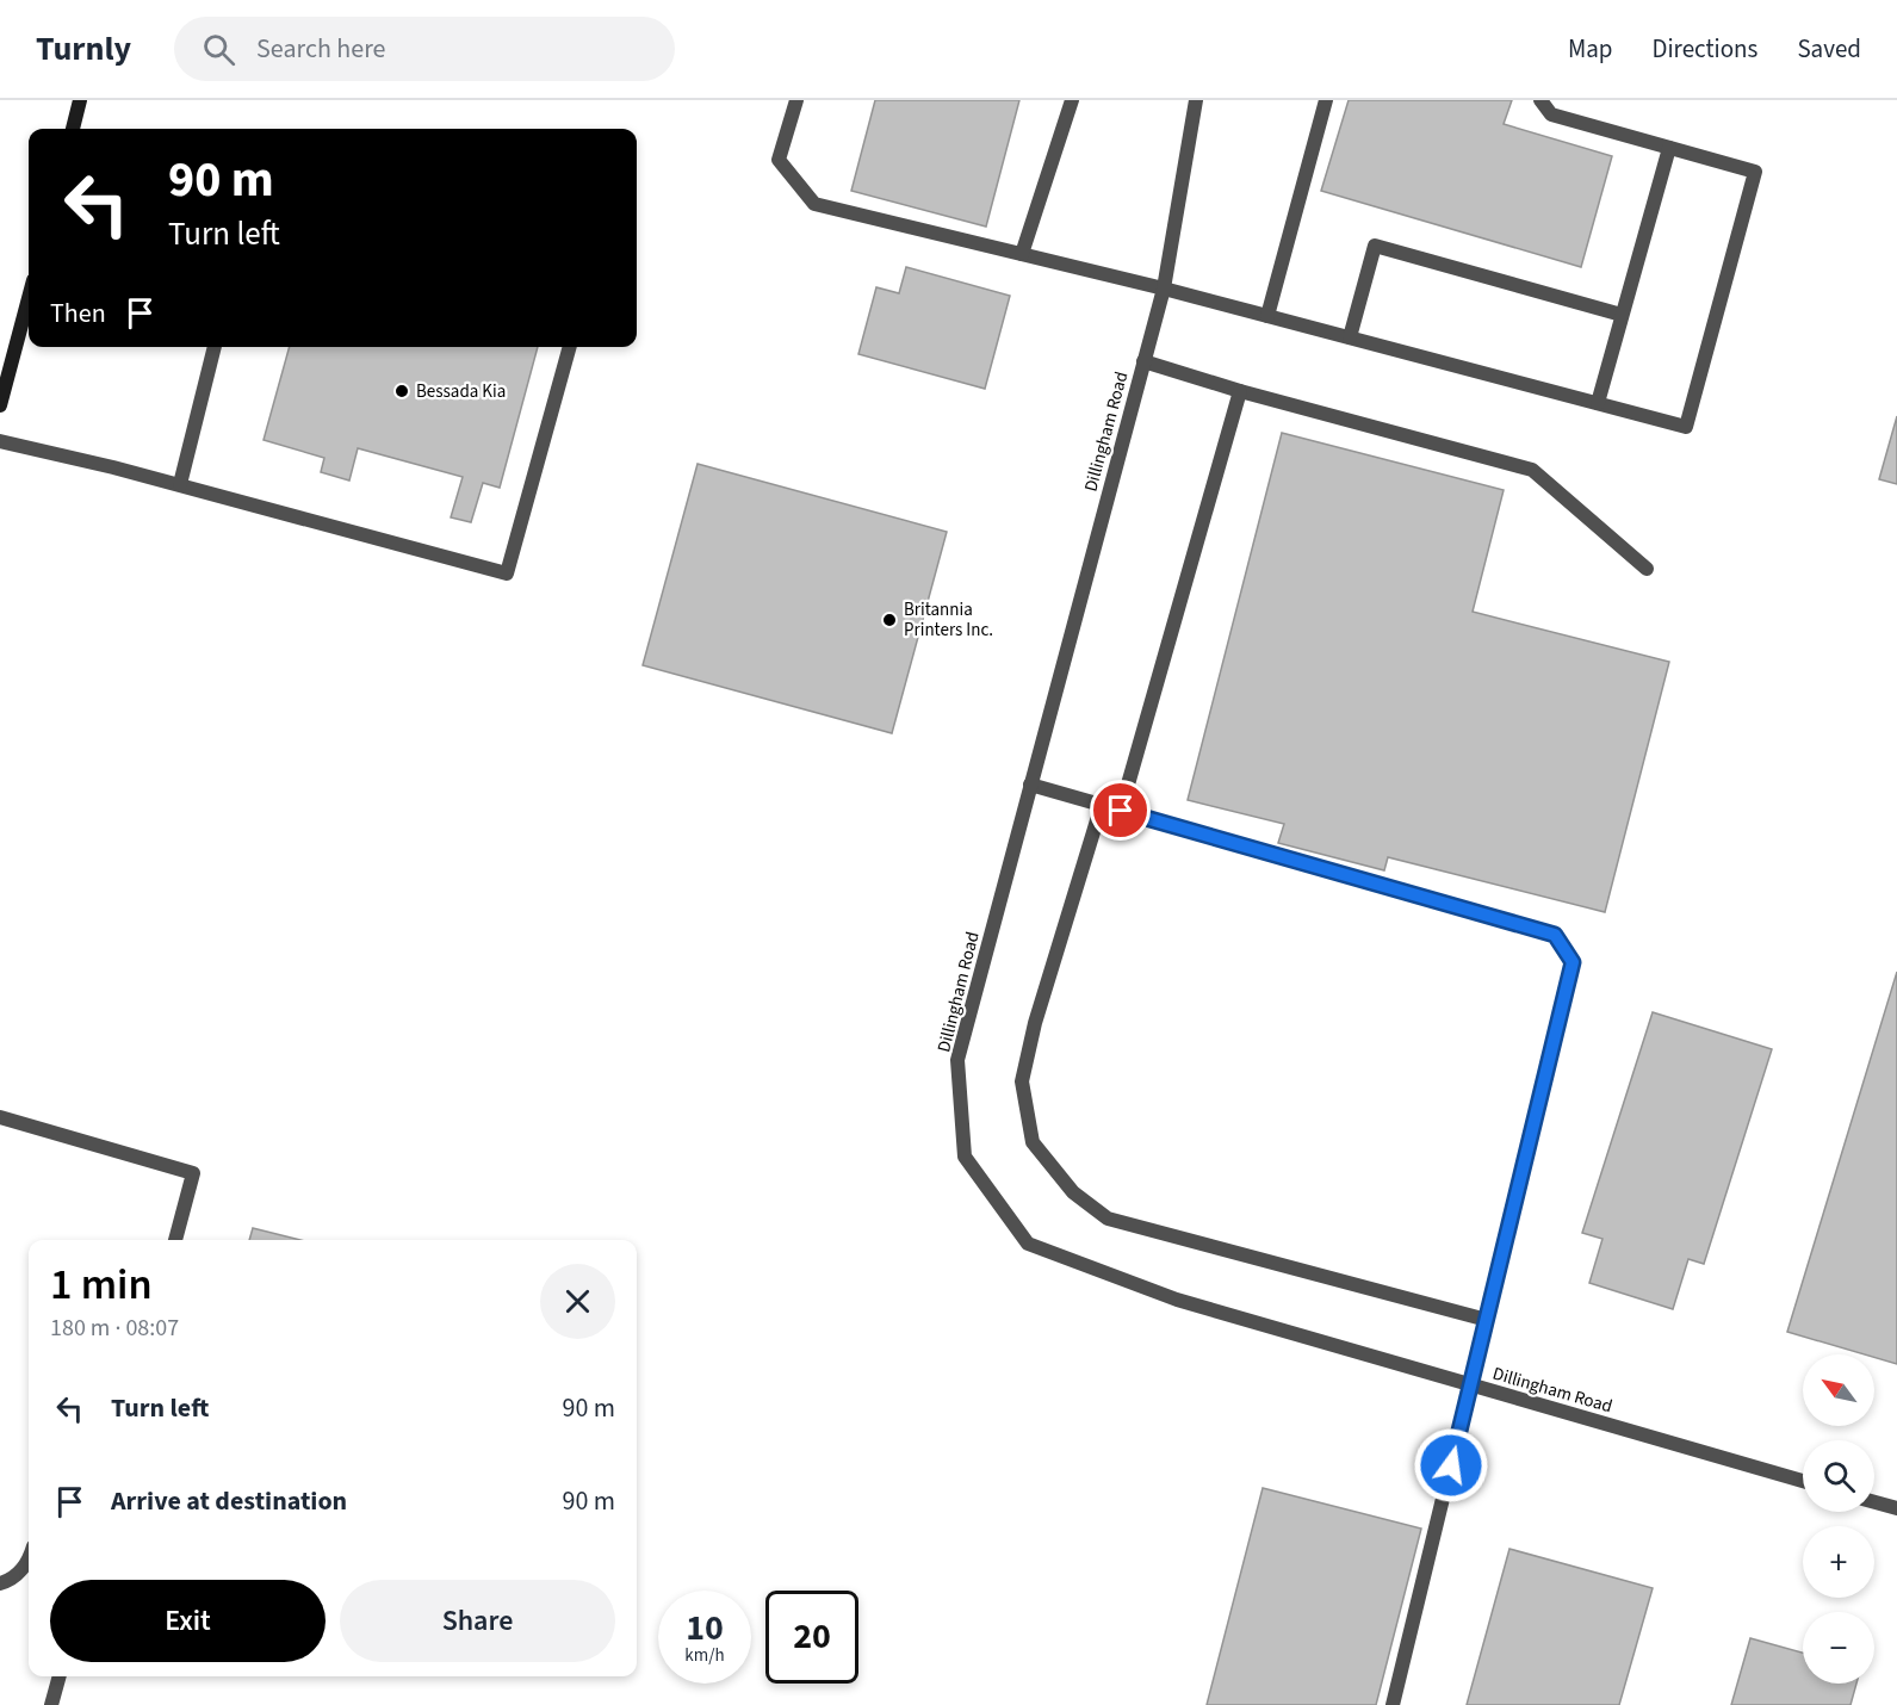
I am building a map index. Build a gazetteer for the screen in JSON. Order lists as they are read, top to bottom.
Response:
{
  "streets": {
    "street": ["Dillingham Road"]
  },
  "places": ["Bessada Kia", "Britannia Printers Inc."],
  "north": "top left",
  "page": {
    "header": "Turnly",
    "search": "Search here",
    "nav": ["Map", "Directions", "Saved"],
    "turn": ["90 m", "Turn left"],
    "then": "Then",
    "heading": ["1 min", "180 m · 08:07"],
    "map_buttons": ["+", "−"],
    "list": [
      {
        "name": "Turn left",
        "value": "90 m"
      },
      {
        "name": "Arrive at destination",
        "value": "90 m"
      }
    ],
    "buttons": ["Exit", "Share"],
    "speed": "10 km/h",
    "limit": "20"
  }
}
